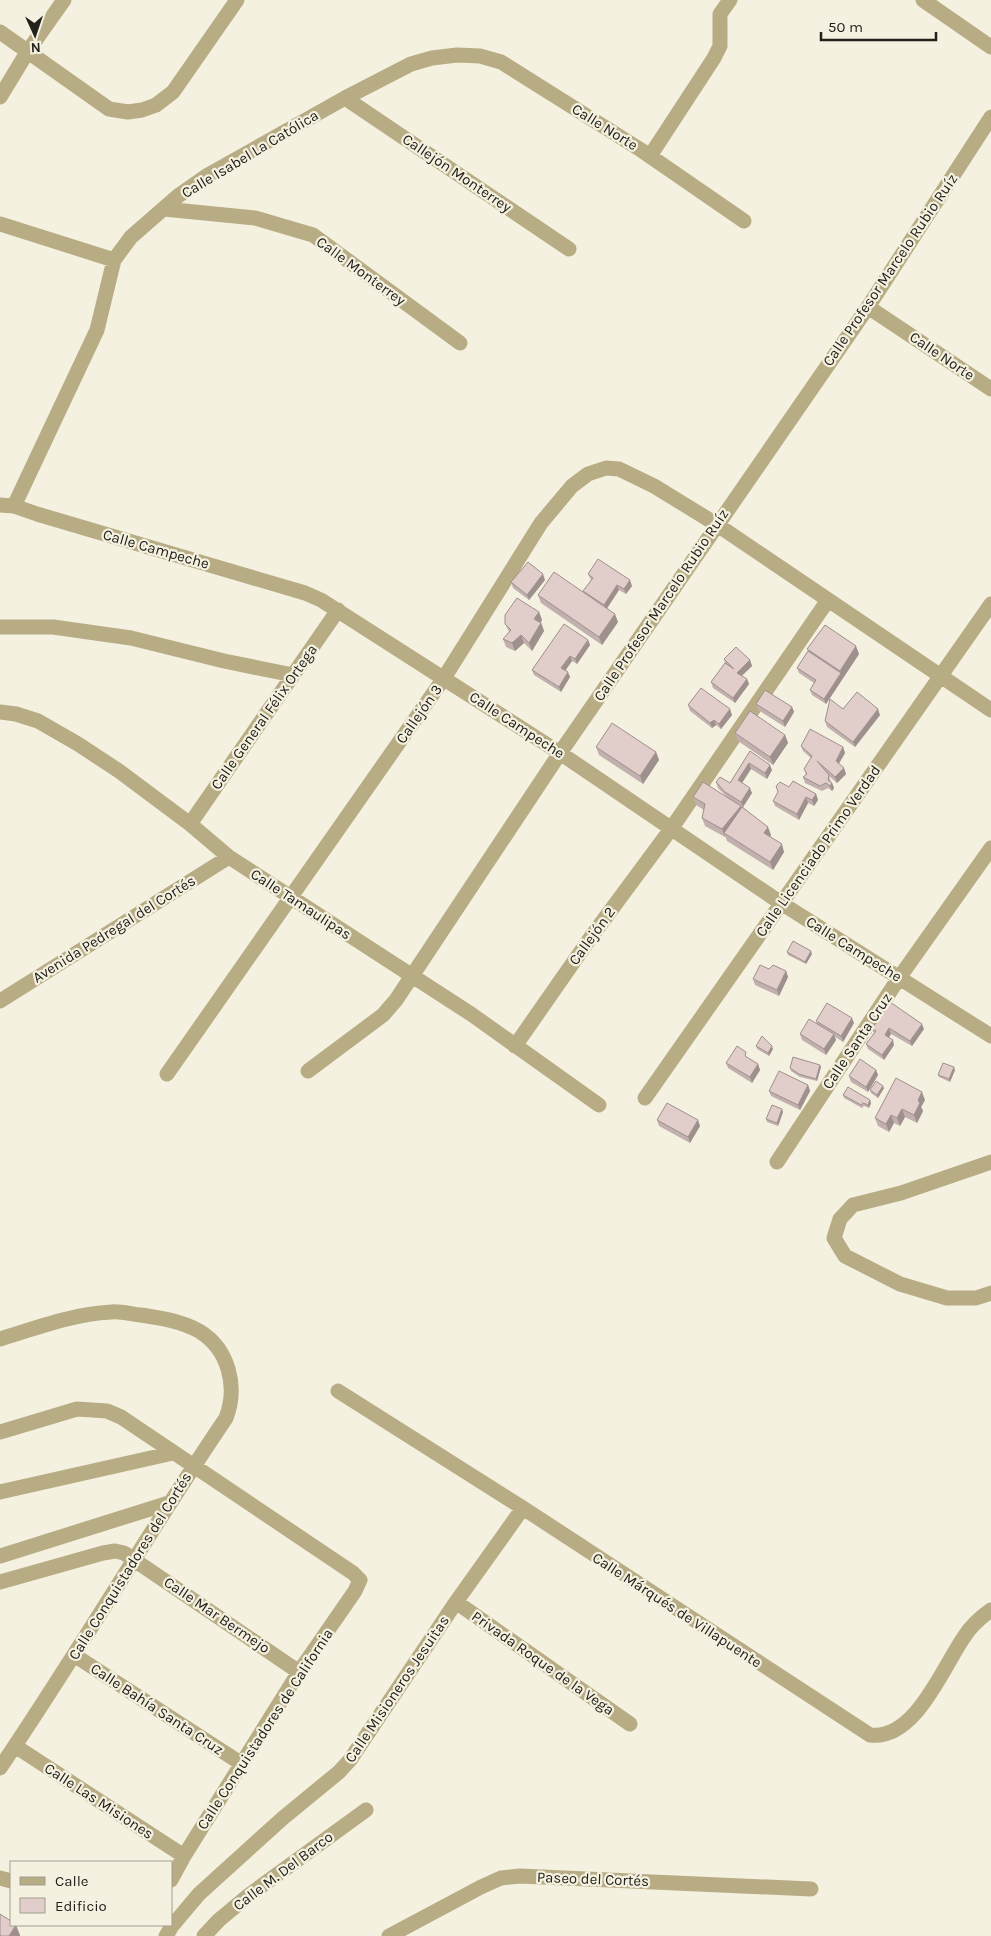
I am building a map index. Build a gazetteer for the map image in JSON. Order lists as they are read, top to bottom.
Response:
{
  "streets": {
    "street": [
      "Calle Norte",
      "Calle Isabel La Católica",
      "Callejón Monterrey",
      "Calle Profesor Marcelo Rubio Ruíz",
      "Calle Monterrey",
      "Calle Campeche",
      "Callejón 3",
      "Calle General Félix Ortega",
      "Calle Licenciado Primo Verdad",
      "Calle Tamaulipas",
      "Avenida Pedregal del Cortés",
      "Callejón 2",
      "Calle Santa Cruz",
      "Calle Conquistadores del Cortés",
      "Calle Márqués de Villapuente",
      "Calle Mar Bermejo",
      "Privada Roque de la Vega",
      "Calle Misioneros Jesuitas",
      "Calle Bahía Santa Cruz",
      "Calle Conquistadores de California",
      "Calle Las Misiones",
      "Calle M. Del Barco",
      "Paseo del Cortés"
    ]
  },
  "crossings": [
    ["Calle Norte", "Calle Isabel La Católica"],
    ["Calle Norte", "Calle Profesor Marcelo Rubio Ruíz"],
    ["Calle Isabel La Católica", "Callejón Monterrey"],
    ["Calle Isabel La Católica", "Calle Monterrey"],
    ["Calle Isabel La Católica", "Calle Campeche"],
    ["Calle Profesor Marcelo Rubio Ruíz", "Calle Campeche"],
    ["Calle Profesor Marcelo Rubio Ruíz", "Callejón 3"],
    ["Calle Profesor Marcelo Rubio Ruíz", "Calle Tamaulipas"],
    ["Calle Campeche", "Callejón 3"],
    ["Calle Campeche", "Calle General Félix Ortega"],
    ["Calle Campeche", "Calle Licenciado Primo Verdad"],
    ["Calle Campeche", "Callejón 2"],
    ["Calle Campeche", "Calle Santa Cruz"],
    ["Callejón 3", "Calle Licenciado Primo Verdad"],
    ["Callejón 3", "Calle Tamaulipas"],
    ["Callejón 3", "Callejón 2"],
    ["Calle General Félix Ortega", "Calle Tamaulipas"],
    ["Calle Tamaulipas", "Avenida Pedregal del Cortés"],
    ["Calle Tamaulipas", "Callejón 2"],
    ["Calle Conquistadores del Cortés", "Calle Mar Bermejo"],
    ["Calle Conquistadores del Cortés", "Calle Bahía Santa Cruz"],
    ["Calle Conquistadores del Cortés", "Calle Conquistadores de California"],
    ["Calle Conquistadores del Cortés", "Calle Las Misiones"],
    ["Calle Márqués de Villapuente", "Calle Misioneros Jesuitas"],
    ["Calle Mar Bermejo", "Calle Conquistadores de California"],
    ["Privada Roque de la Vega", "Calle Misioneros Jesuitas"],
    ["Calle Bahía Santa Cruz", "Calle Conquistadores de California"],
    ["Calle Conquistadores de California", "Calle Las Misiones"]
  ],
  "legend": ["Calle", "Edificio"],
  "scale_bar": "50 m",
  "north": "bottom"
}
